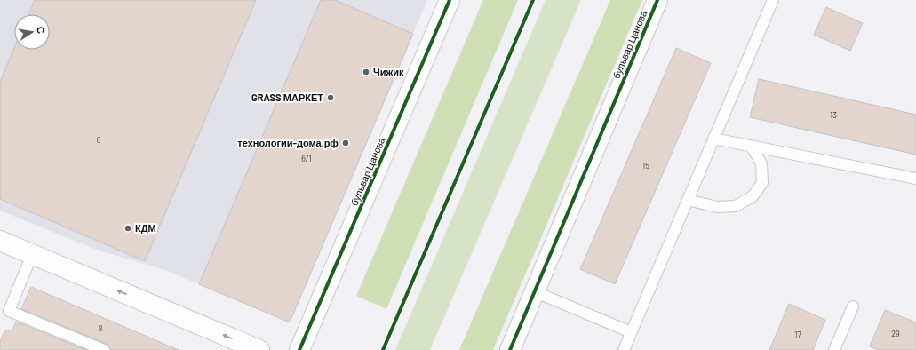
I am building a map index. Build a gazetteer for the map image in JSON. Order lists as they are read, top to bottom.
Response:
{
  "streets": {
    "street": ["бульвар Цанова"]
  },
  "places": [
    "Чижик",
    "GRASS МАРКЕТ",
    "технологии-дома.рф",
    "КДМ"
  ],
  "house_numbers": [
    "13",
    "6",
    "6/1",
    "15",
    "8",
    "29",
    "17"
  ],
  "north": "right"
}
